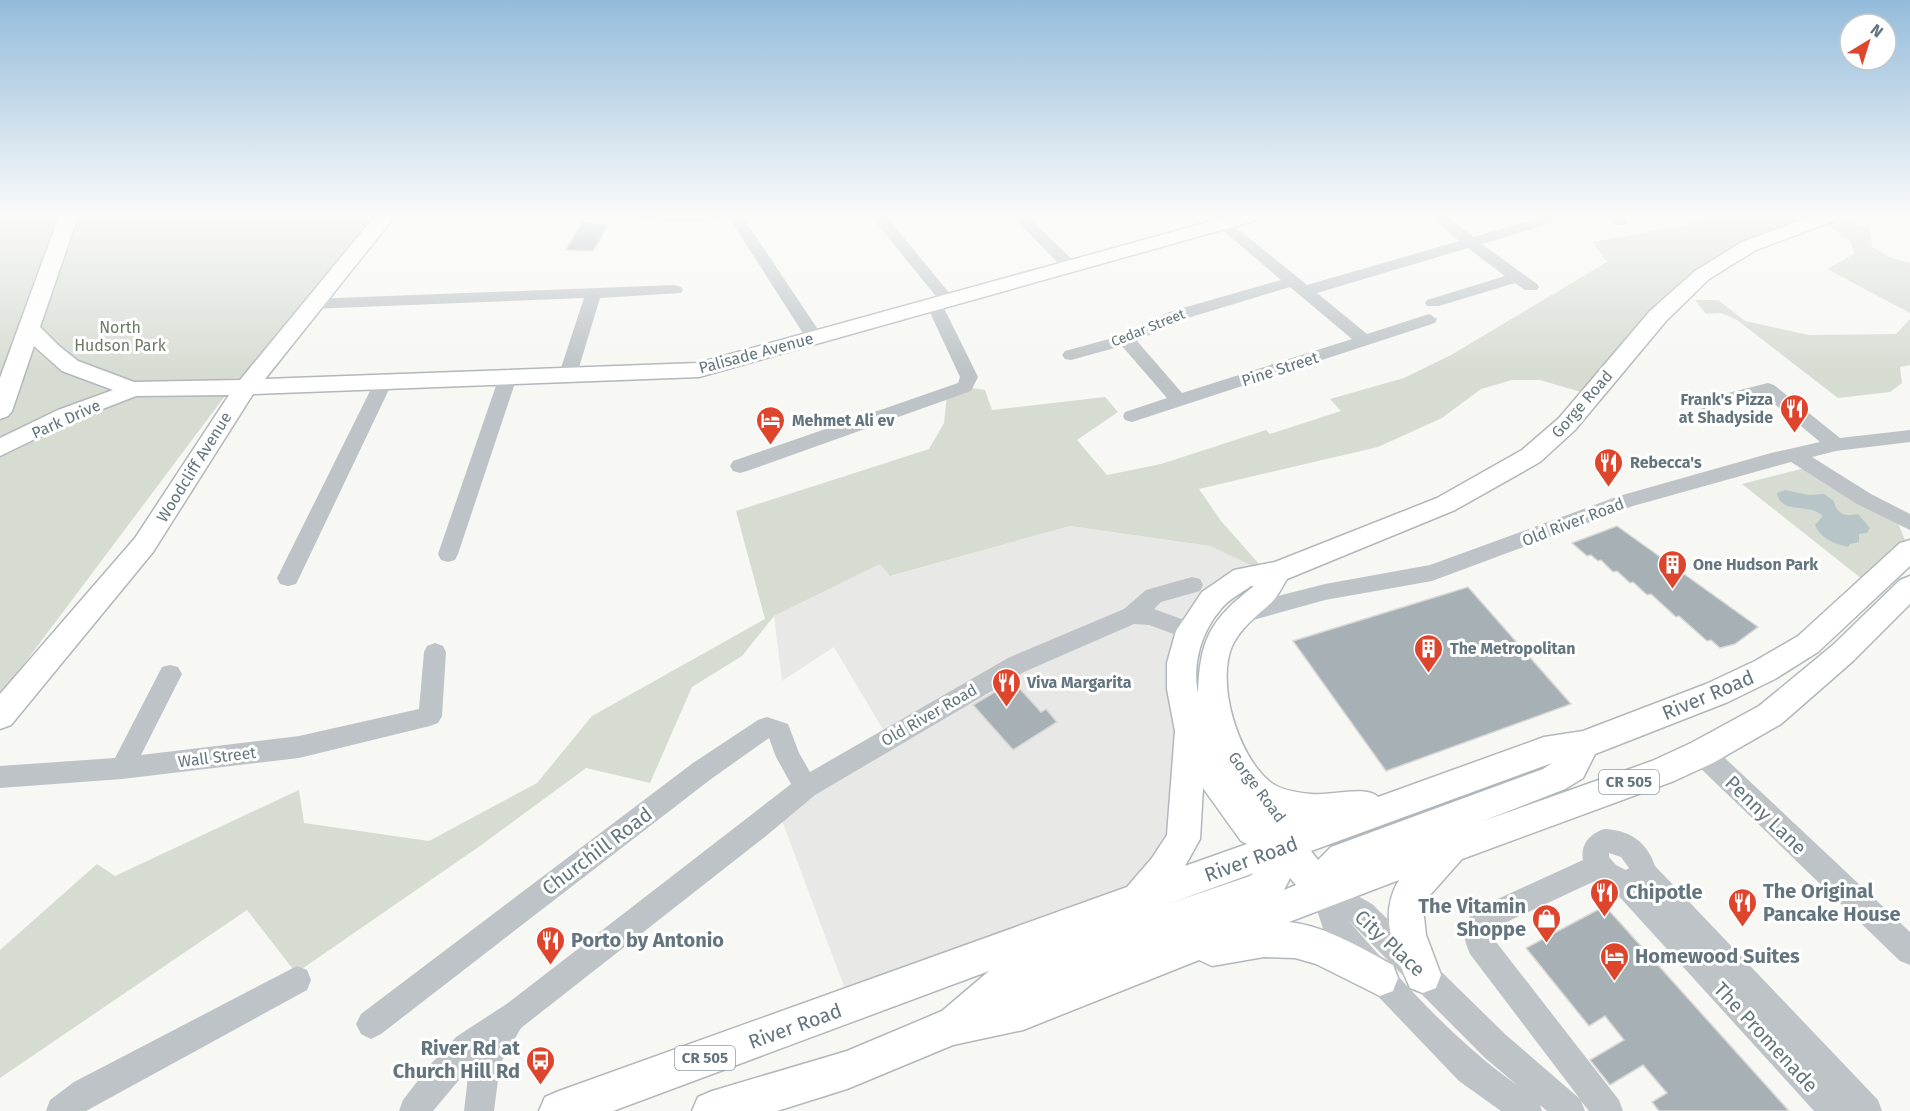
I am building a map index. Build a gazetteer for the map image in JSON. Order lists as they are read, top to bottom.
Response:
{
  "streets": {
    "main road": [
      "Palisade Avenue",
      "Gorge Road",
      "Park Drive",
      "Woodcliff Avenue",
      "River Road",
      "CR 505"
    ],
    "street": [
      "Cedar Street",
      "Pine Street",
      "Old River Road",
      "Wall Street",
      "Penny Lane",
      "Churchill Road",
      "City Place",
      "The Promenade"
    ]
  },
  "crossings": [
    ["Palisade Avenue", "Park Drive"],
    ["Palisade Avenue", "Woodcliff Avenue"],
    ["Gorge Road", "Old River Road"],
    ["Gorge Road", "River Road"],
    ["Gorge Road", "CR 505"],
    ["Gorge Road", "City Place"],
    ["Park Drive", "Woodcliff Avenue"],
    ["Old River Road", "Churchill Road"],
    ["CR 505", "Penny Lane"],
    ["CR 505", "City Place"]
  ],
  "parks": ["North Hudson Park"],
  "places": {
    "restaurant": [
      "Frank's Pizza at Shadyside",
      "Rebecca's",
      "Viva Margarita",
      "Chipotle",
      "The Original Pancake House",
      "Porto by Antonio"
    ],
    "hotel": ["Mehmet Ali ev", "Homewood Suites"],
    "building": ["One Hudson Park", "The Metropolitan"],
    "shop": ["The Vitamin Shoppe"],
    "bus stop": ["River Rd at Church Hill Rd"]
  },
  "north": "top right"
}
